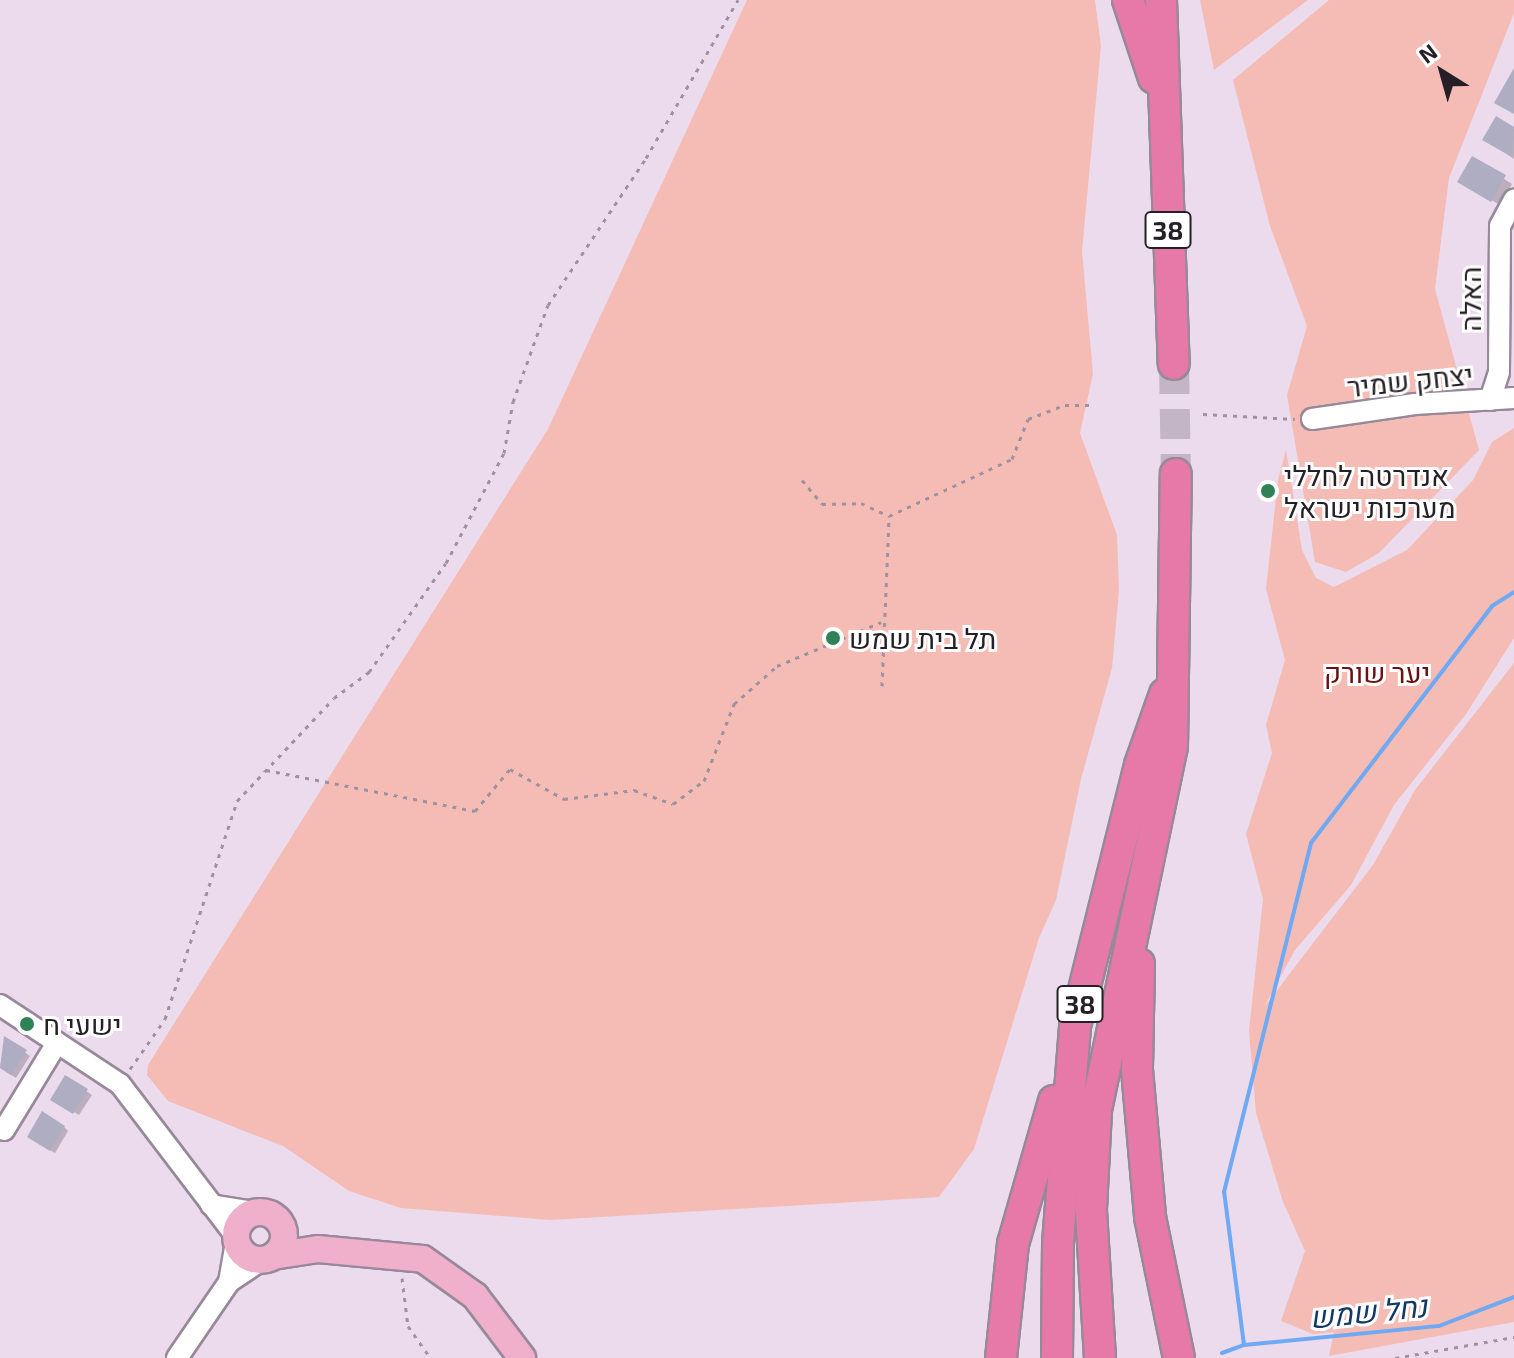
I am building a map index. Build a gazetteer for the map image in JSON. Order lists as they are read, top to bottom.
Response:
{
  "streets": {
    "highway": ["38"],
    "street": ["האלה", "יצחק שמיר"]
  },
  "crossings": [
    ["האלה", "יצחק שמיר"]
  ],
  "water": ["נחל שמש"],
  "parks": ["יער שורק"],
  "places": ["אנדרטה לחללי מערכות ישראל", "תל בית שמש", "ישעי ח"],
  "north": "top left"
}
